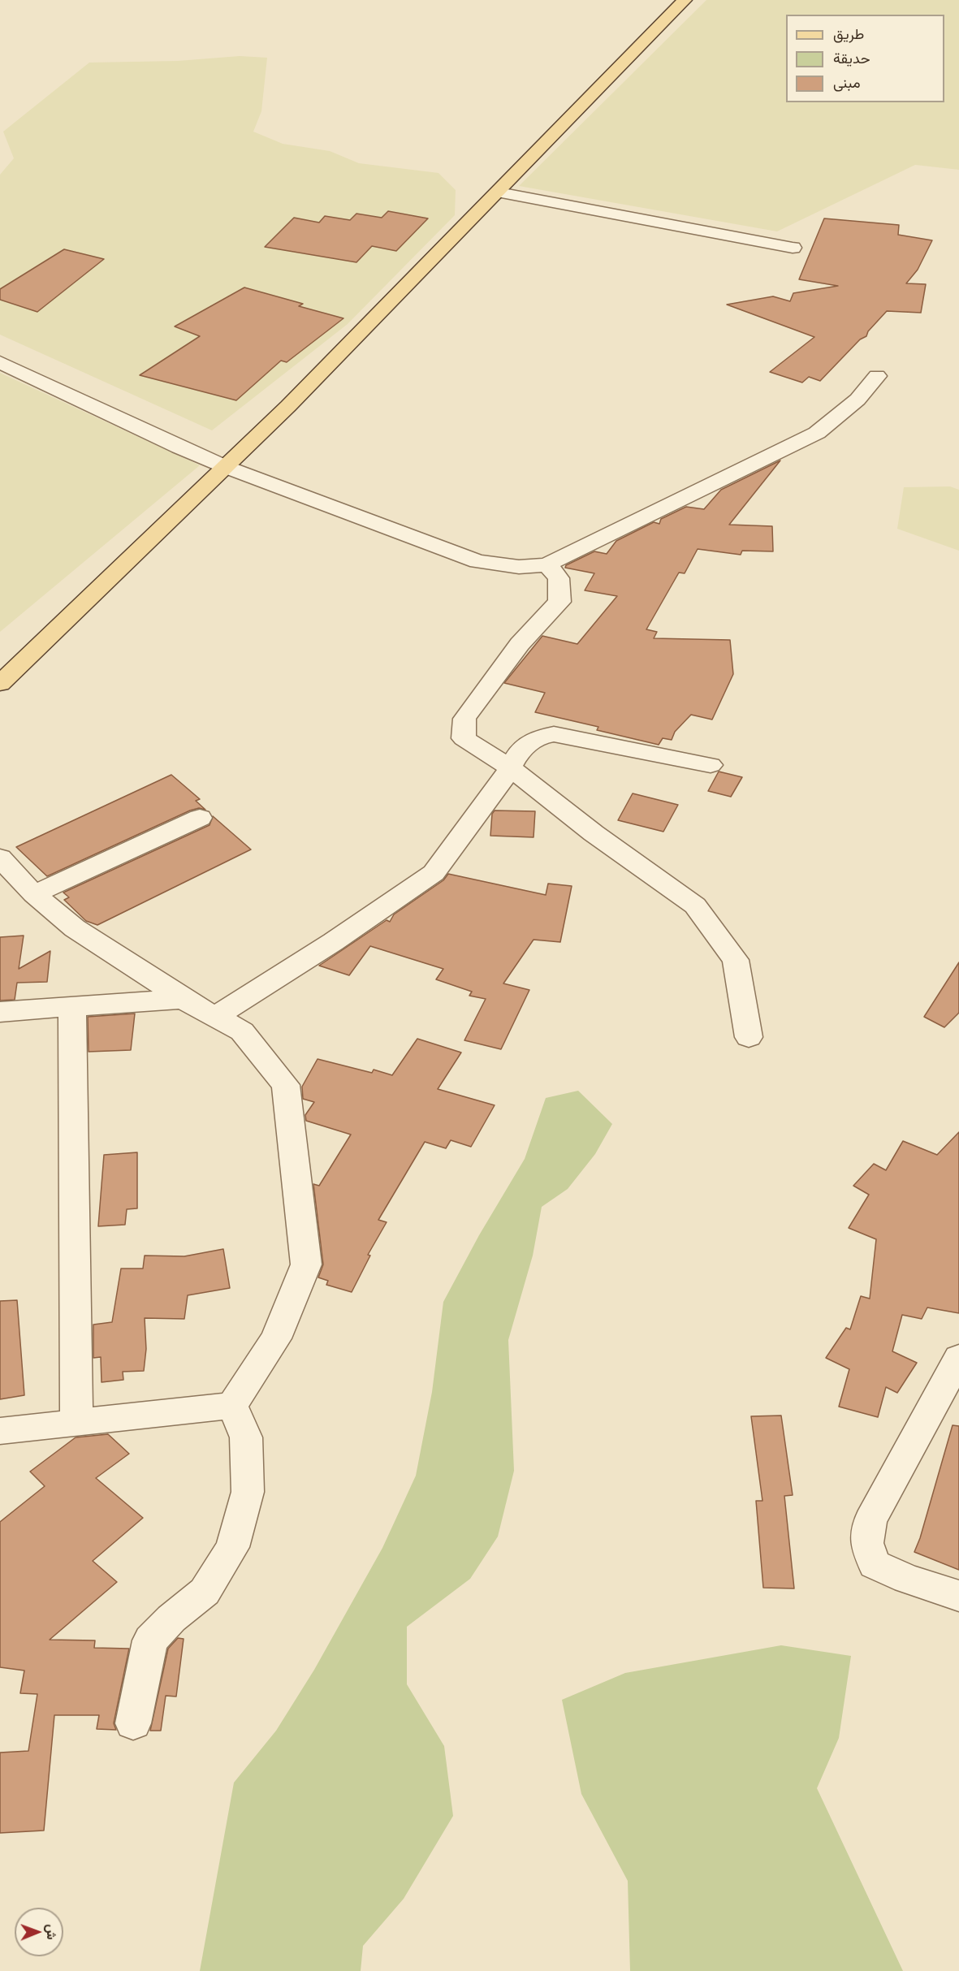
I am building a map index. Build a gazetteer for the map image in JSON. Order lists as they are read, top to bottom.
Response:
{
  "legend": ["طريق", "حديقة", "مبنى"],
  "north": "right"
}
